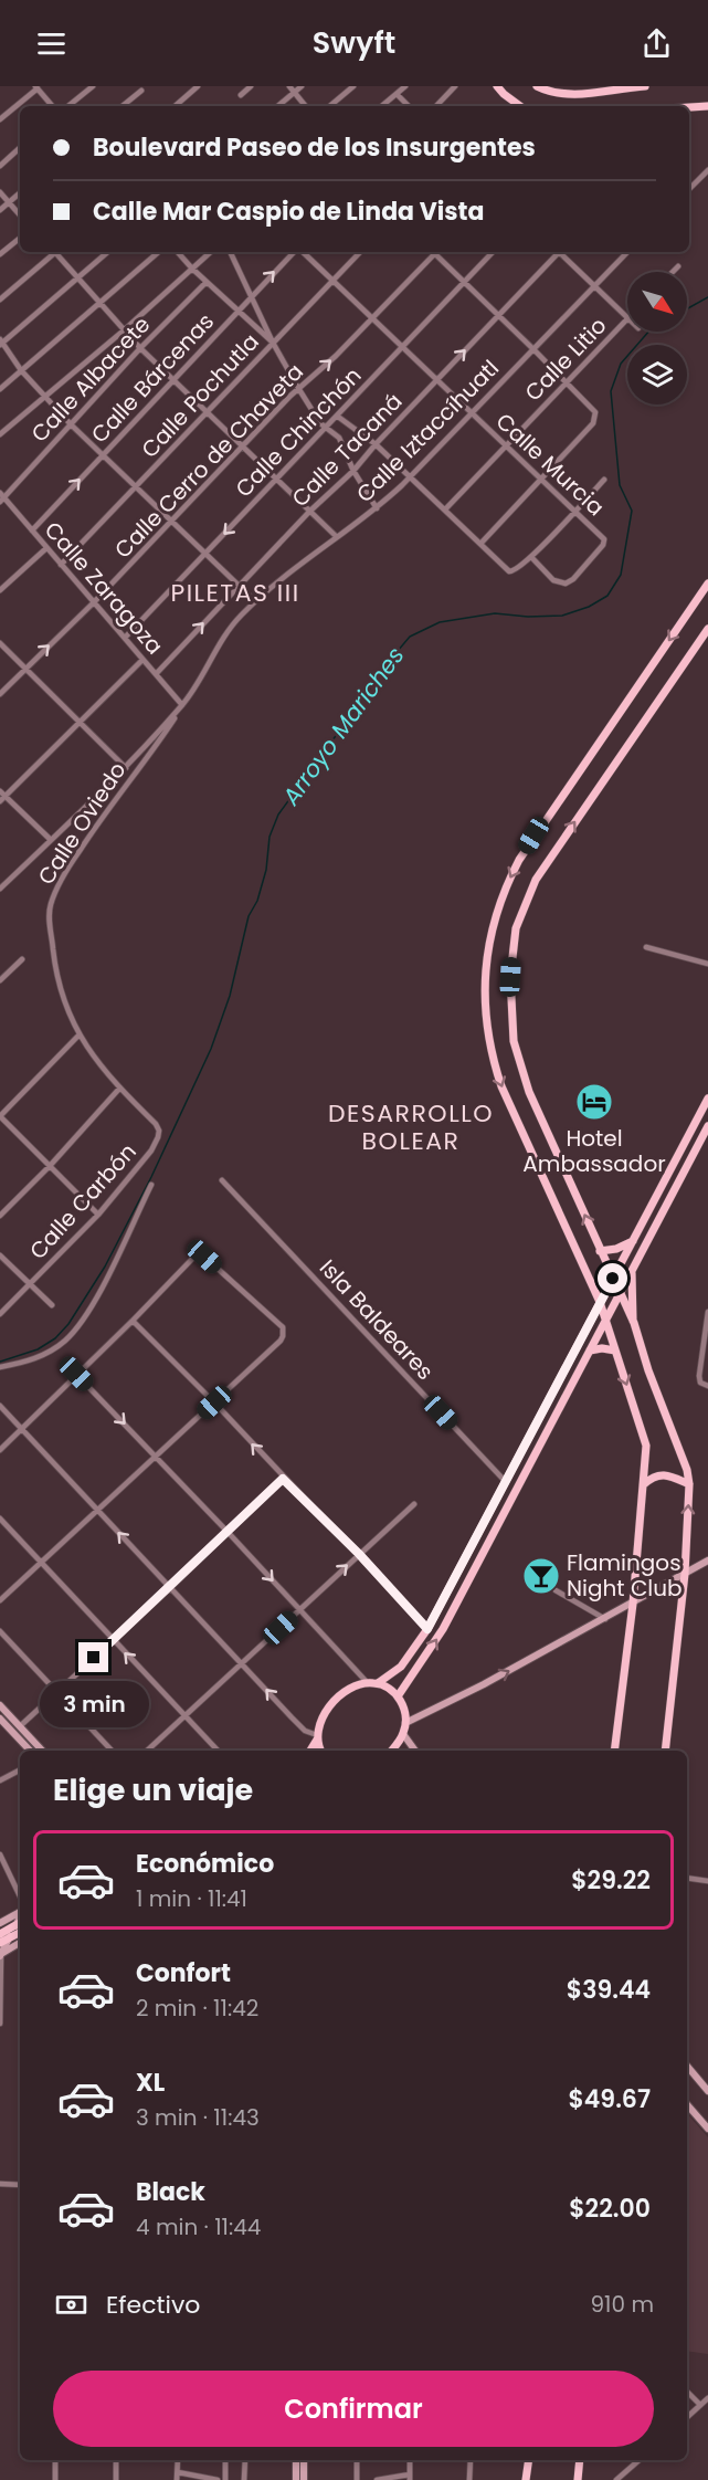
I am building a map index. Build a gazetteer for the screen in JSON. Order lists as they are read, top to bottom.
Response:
{
  "streets": {
    "street": [
      "Calle Litio",
      "Calle Bárcenas",
      "Calle Albacete",
      "Calle Pochutla",
      "Calle Iztaccíhuatl",
      "Calle Chinchón",
      "Calle Tacaná",
      "Calle Cerro de Chaveta",
      "Calle Murcia",
      "Calle Zaragoza",
      "Calle Oviedo",
      "Calle Carbón",
      "Isla Baldeares"
    ]
  },
  "crossings": [
    ["Calle Litio", "Calle Murcia"],
    ["Calle Bárcenas", "Calle Zaragoza"],
    ["Calle Albacete", "Calle Zaragoza"],
    ["Calle Pochutla", "Calle Murcia"],
    ["Calle Pochutla", "Calle Zaragoza"],
    ["Calle Iztaccíhuatl", "Calle Murcia"],
    ["Calle Iztaccíhuatl", "Calle Zaragoza"],
    ["Calle Iztaccíhuatl", "Calle Oviedo"],
    ["Calle Chinchón", "Calle Murcia"],
    ["Calle Chinchón", "Calle Zaragoza"],
    ["Calle Tacaná", "Calle Murcia"],
    ["Calle Tacaná", "Calle Zaragoza"],
    ["Calle Cerro de Chaveta", "Calle Murcia"],
    ["Calle Cerro de Chaveta", "Calle Zaragoza"],
    ["Calle Zaragoza", "Calle Oviedo"],
    ["Calle Oviedo", "Calle Carbón"]
  ],
  "one_way": ["Calle Bárcenas", "Calle Tacaná"],
  "districts": ["PILETAS III", "DESARROLLO BOLEAR"],
  "water": ["Arroyo Mariches"],
  "places": {
    "hotel": ["Hotel Ambassador"],
    "bar": ["Flamingos Night Club"]
  },
  "north": "bottom right",
  "page": {
    "header": "Swyft",
    "banner": ["Boulevard Paseo de los Insurgentes", "Calle Mar Caspio de Linda Vista"],
    "bubble": "3 min",
    "heading": "Elige un viaje",
    "list": [
      {
        "name": "Económico",
        "note": "1 min · 11:41",
        "value": "$29.22"
      },
      {
        "name": "Confort",
        "note": "2 min · 11:42",
        "value": "$39.44"
      },
      {
        "name": "XL",
        "note": "3 min · 11:43",
        "value": "$49.67"
      },
      {
        "name": "Black",
        "note": "4 min · 11:44",
        "value": "$22.00"
      }
    ],
    "pay": ["Efectivo", "910 m"],
    "buttons": "Confirmar"
  }
}
